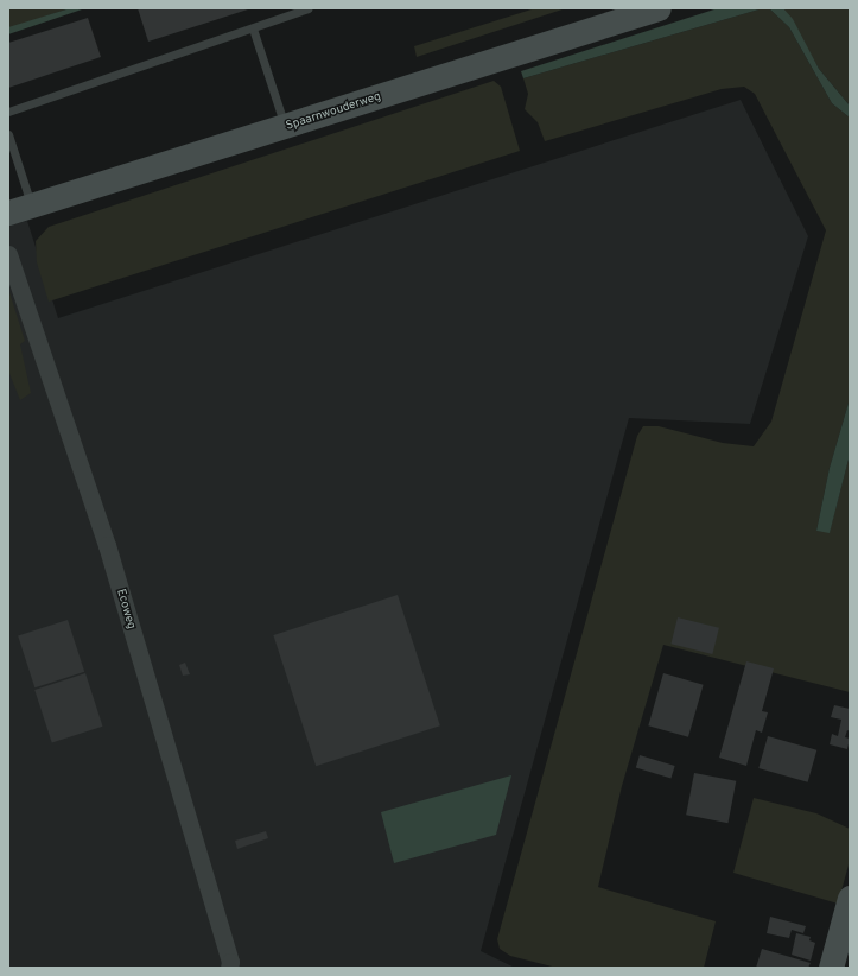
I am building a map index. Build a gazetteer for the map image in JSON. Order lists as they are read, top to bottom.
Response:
{
  "streets": {
    "street": ["Spaarnwouderweg", "Ecoweg"]
  }
}
